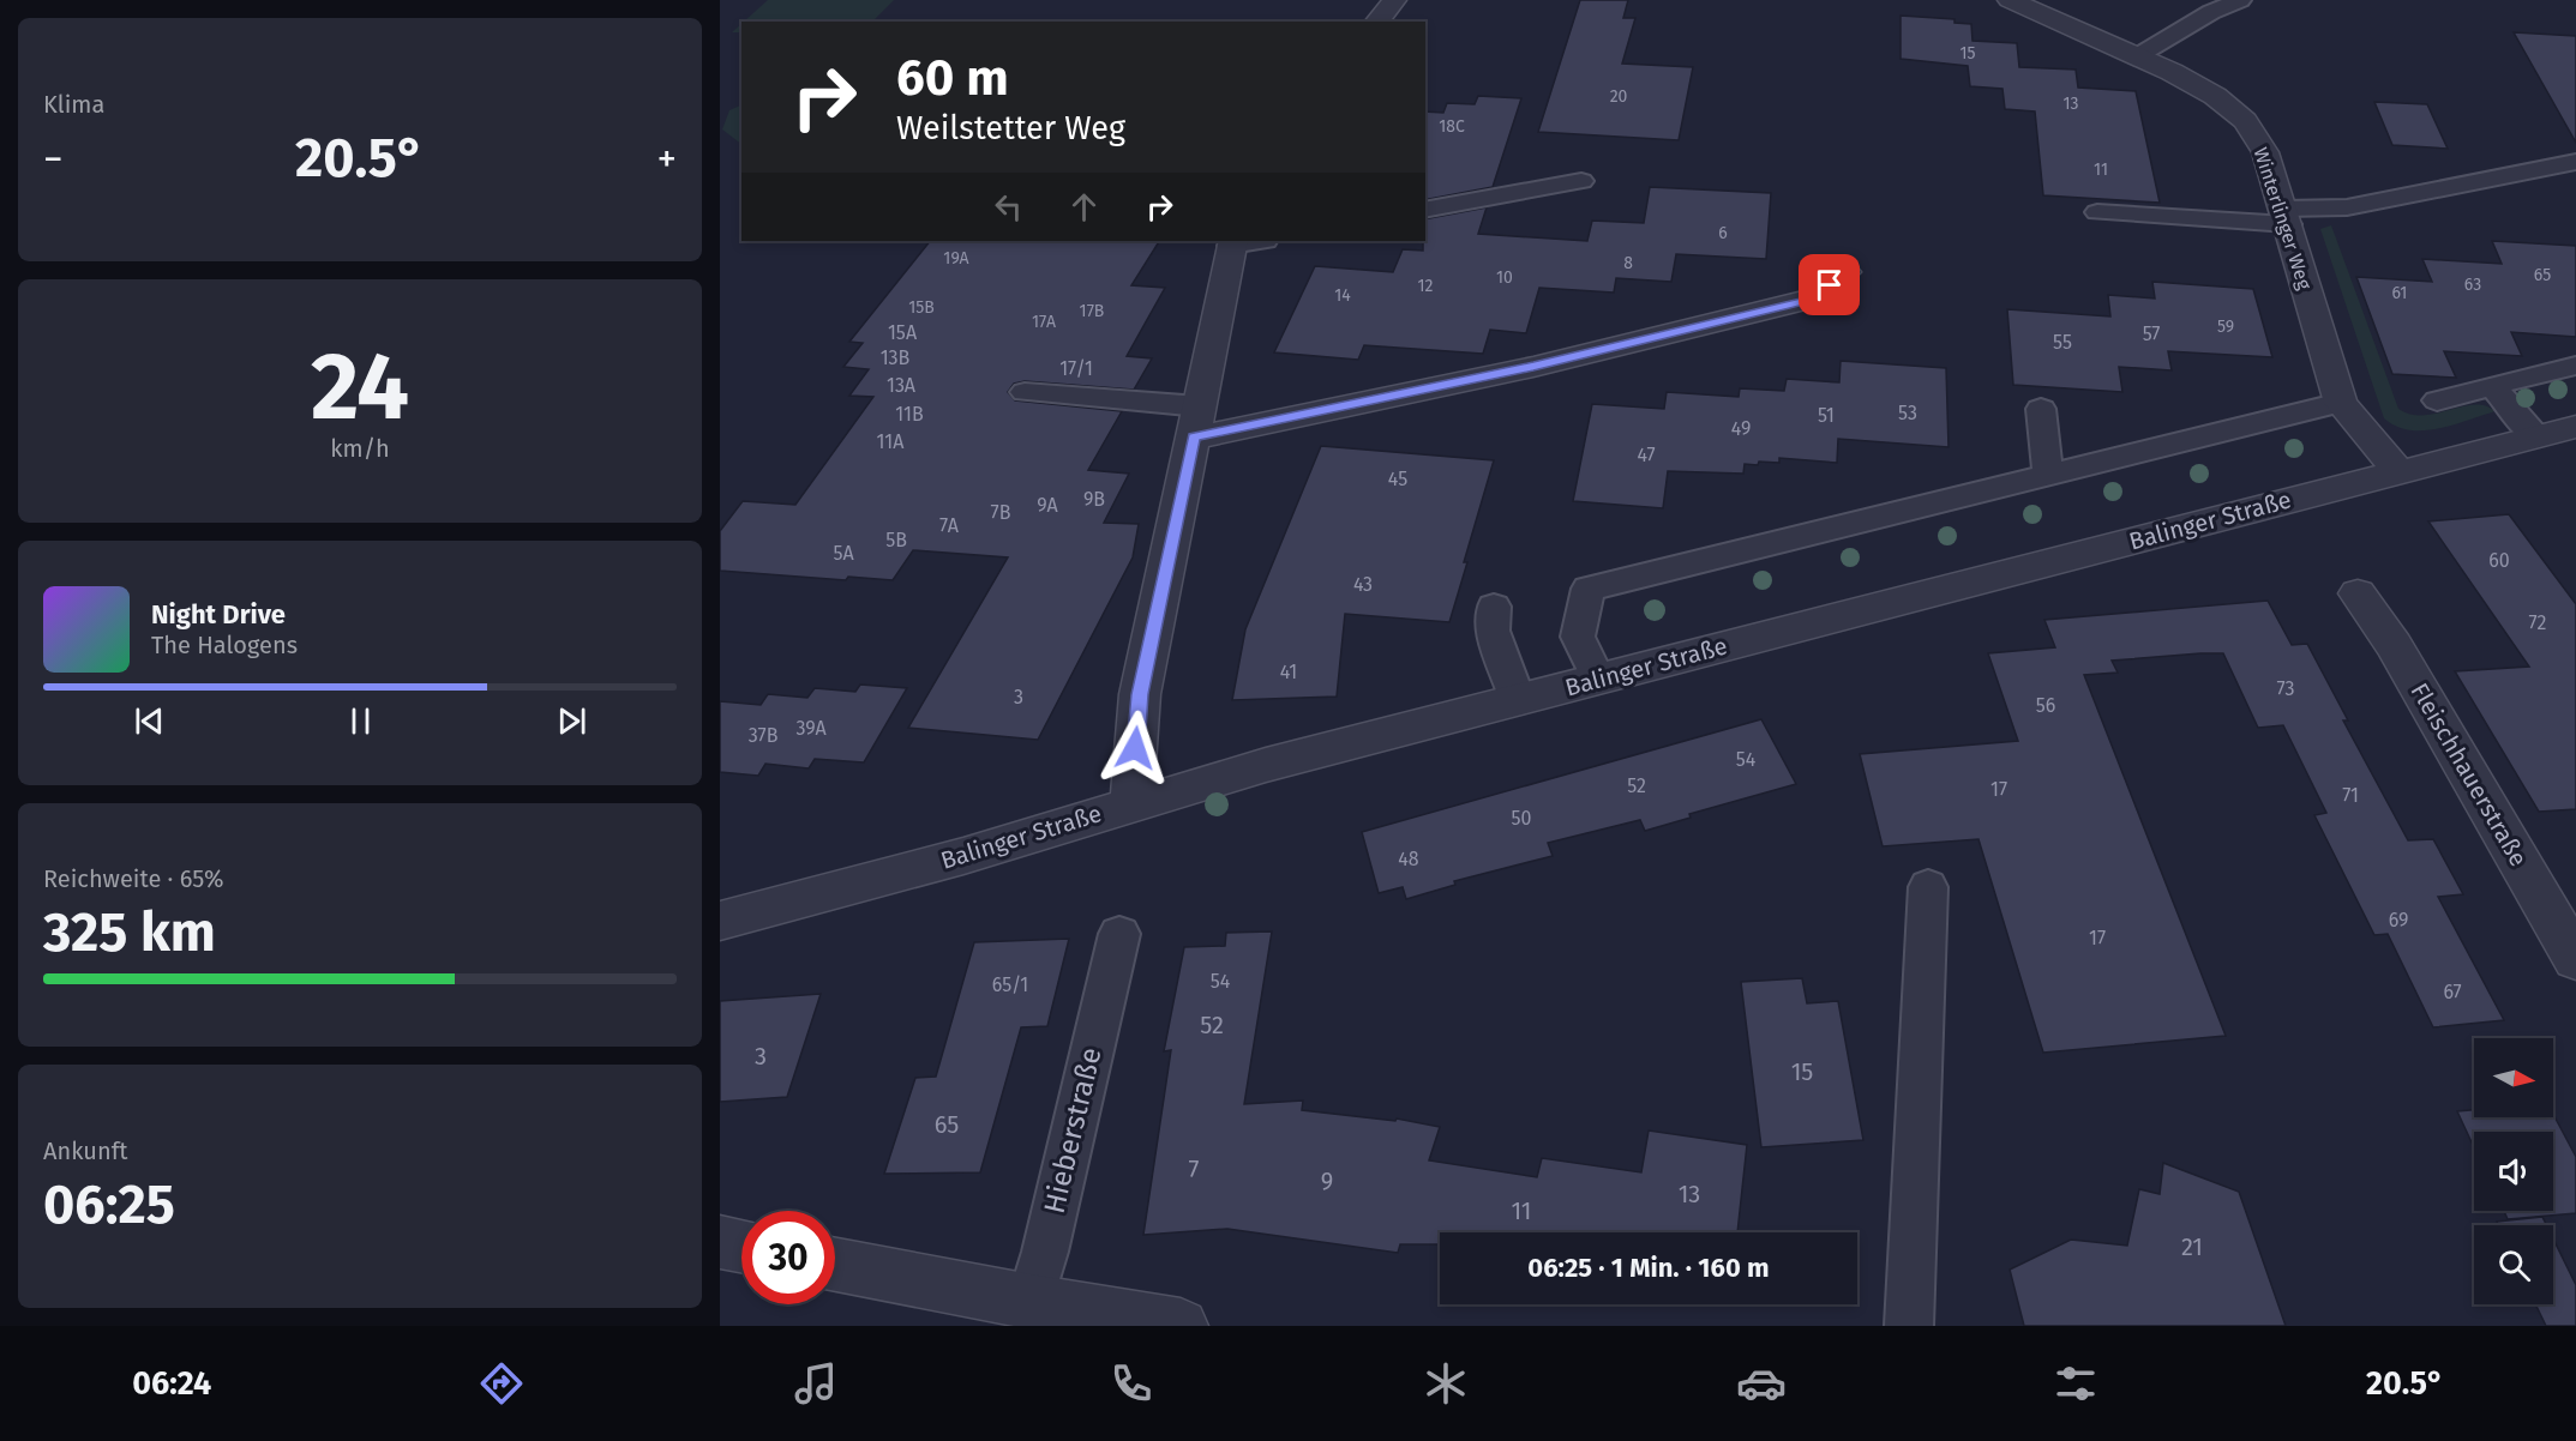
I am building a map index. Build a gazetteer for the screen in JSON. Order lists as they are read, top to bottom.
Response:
{
  "streets": {
    "street": ["Winterlinger Weg", "Balinger Straße", "Fleischhauerstraße"],
    "lane": ["Hieberstraße"]
  },
  "crossings": [
    ["Winterlinger Weg", "Balinger Straße"]
  ],
  "house_numbers": [
    "15",
    "20",
    "13",
    "18C",
    "11",
    "6",
    "19A",
    "8",
    "65",
    "10",
    "63",
    "12",
    "61",
    "14",
    "15B",
    "17B",
    "17A",
    "59",
    "15A",
    "57",
    "55",
    "13B",
    "17/1",
    "13A",
    "53",
    "11B",
    "51",
    "49",
    "11A",
    "47",
    "45",
    "9B",
    "9A",
    "7B",
    "7A",
    "5B",
    "5A",
    "60",
    "43",
    "72",
    "41",
    "73",
    "3",
    "56",
    "39A",
    "37B",
    "54",
    "52",
    "17",
    "71",
    "50",
    "48",
    "69",
    "17",
    "54",
    "65/1",
    "67",
    "52",
    "3",
    "15",
    "65",
    "7",
    "9",
    "13",
    "11",
    "21"
  ],
  "north": "right",
  "page": {
    "tile": [
      "Klima",
      ["24", "km/h"],
      ["Reichweite · 65%", "325 km"],
      ["Ankunft", "06:25"]
    ],
    "turn": ["60 m", "Weilstetter Weg"],
    "heat": ["−", "20.5°", "+"],
    "song": ["Night Drive", "The Halogens"],
    "limit": "30",
    "trip": "06:25 · 1 Min. · 160 m",
    "tabs": ["06:24", "20.5°"]
  }
}
